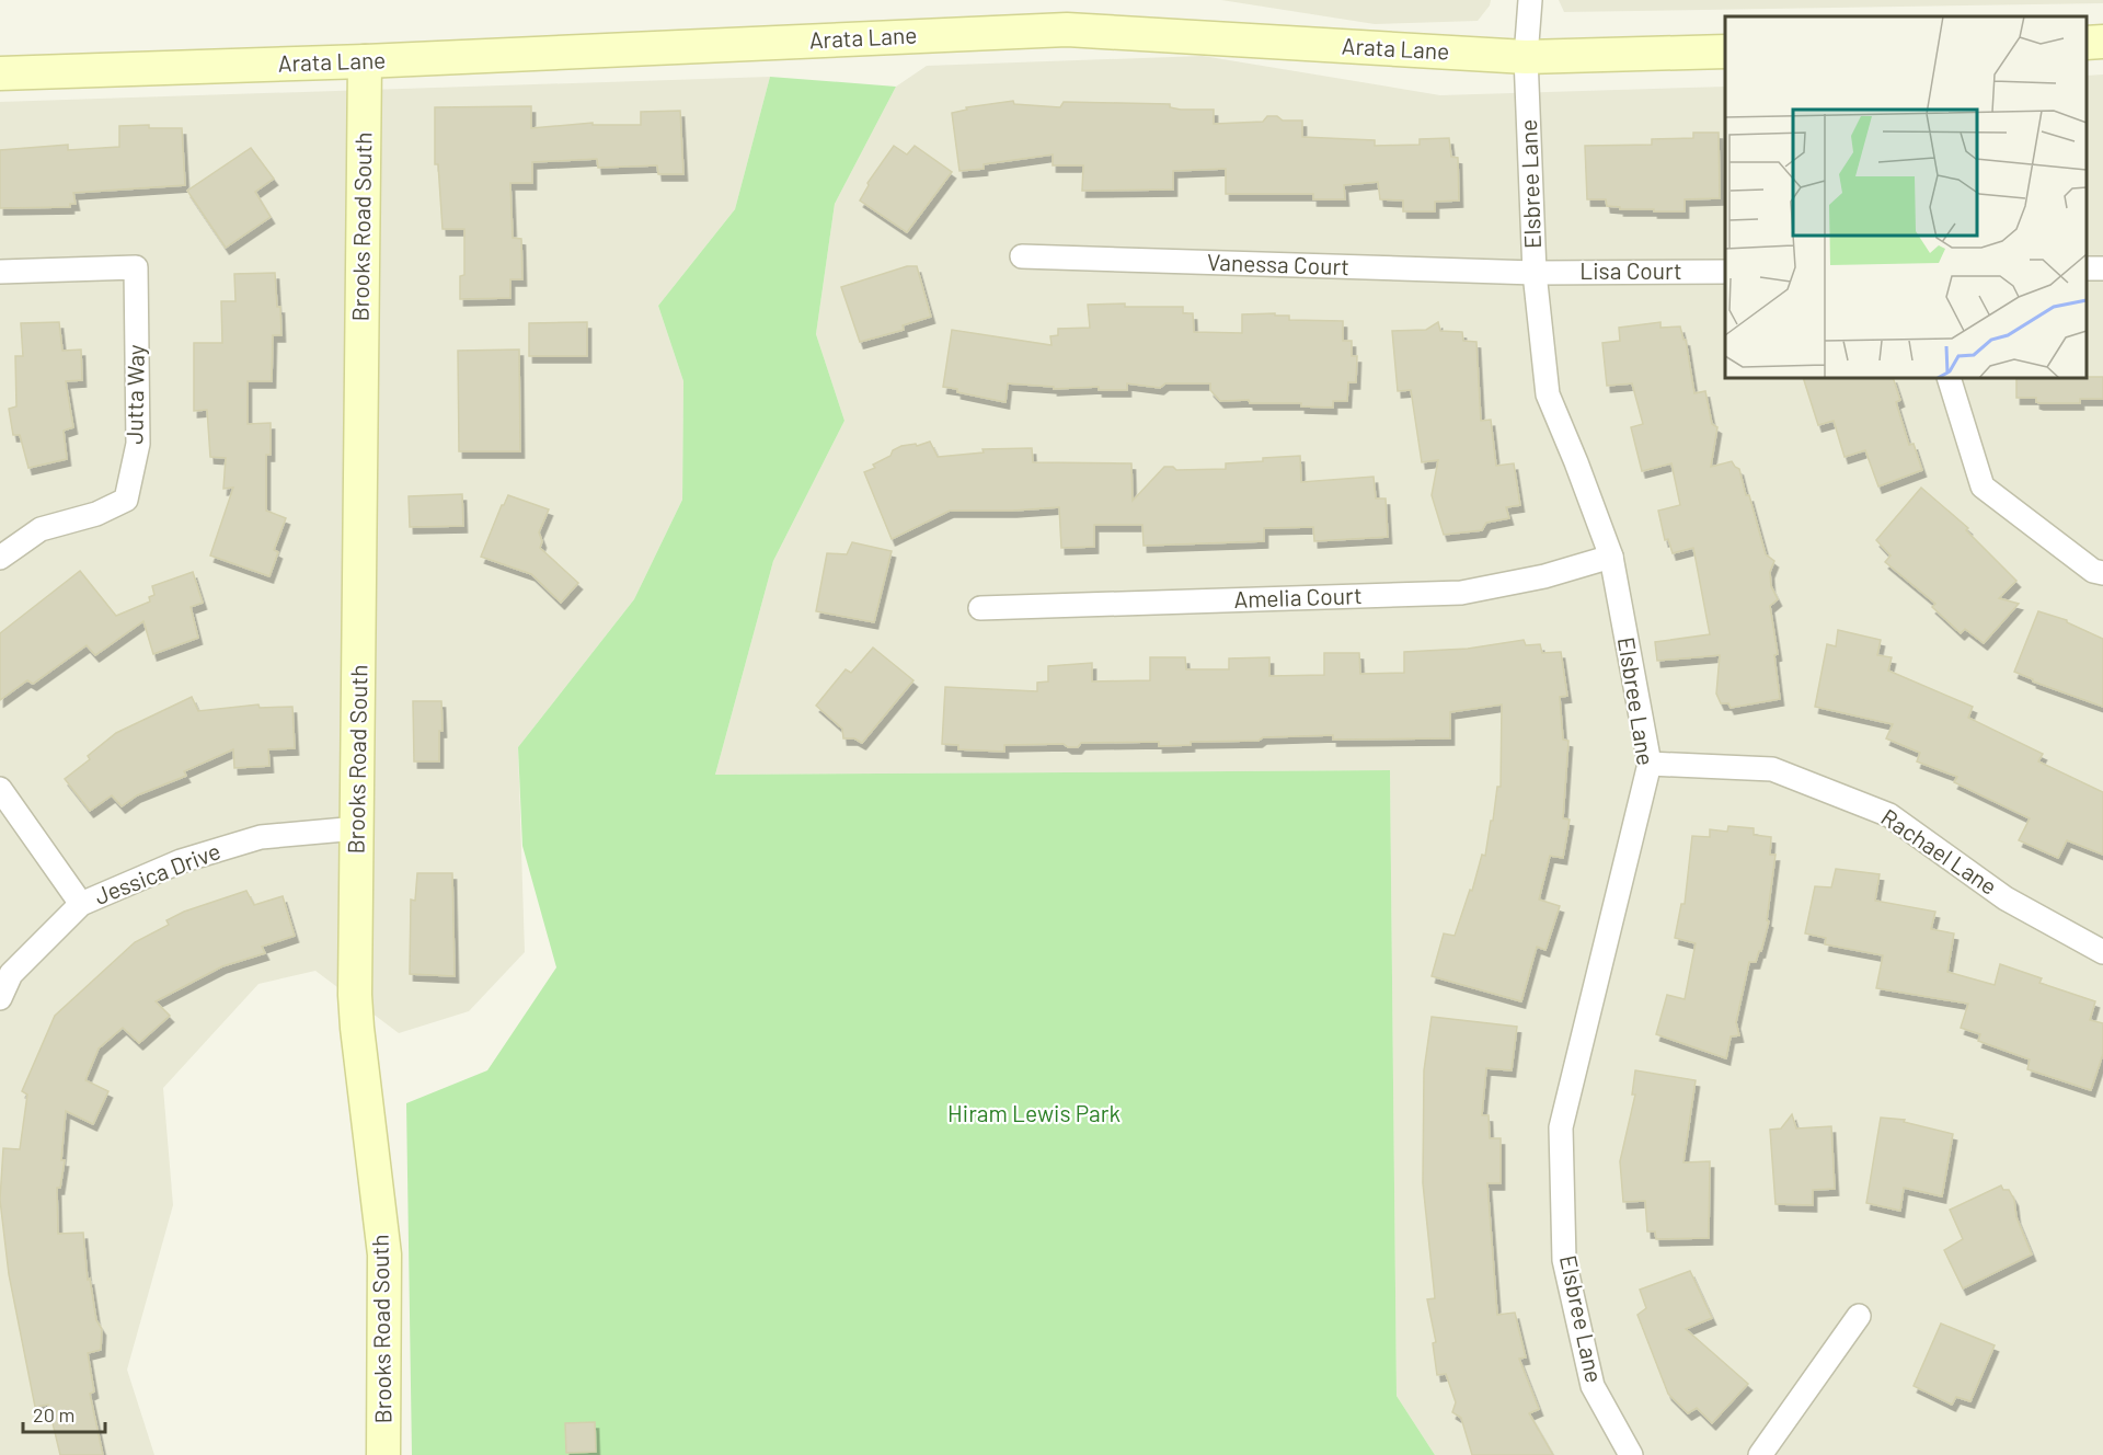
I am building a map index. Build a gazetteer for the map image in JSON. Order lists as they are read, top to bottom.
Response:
{
  "streets": {
    "street": [
      "Arata Lane",
      "Elsbree Lane",
      "Brooks Road South",
      "Vanessa Court",
      "Lisa Court",
      "Jutta Way",
      "Amelia Court",
      "Rachael Lane",
      "Jessica Drive"
    ]
  },
  "crossings": [
    ["Arata Lane", "Elsbree Lane"],
    ["Arata Lane", "Brooks Road South"],
    ["Elsbree Lane", "Vanessa Court"],
    ["Elsbree Lane", "Lisa Court"],
    ["Elsbree Lane", "Amelia Court"],
    ["Elsbree Lane", "Rachael Lane"],
    ["Brooks Road South", "Jessica Drive"],
    ["Vanessa Court", "Lisa Court"]
  ],
  "parks": ["Hiram Lewis Park"],
  "scale_bar": "20 m"
}
